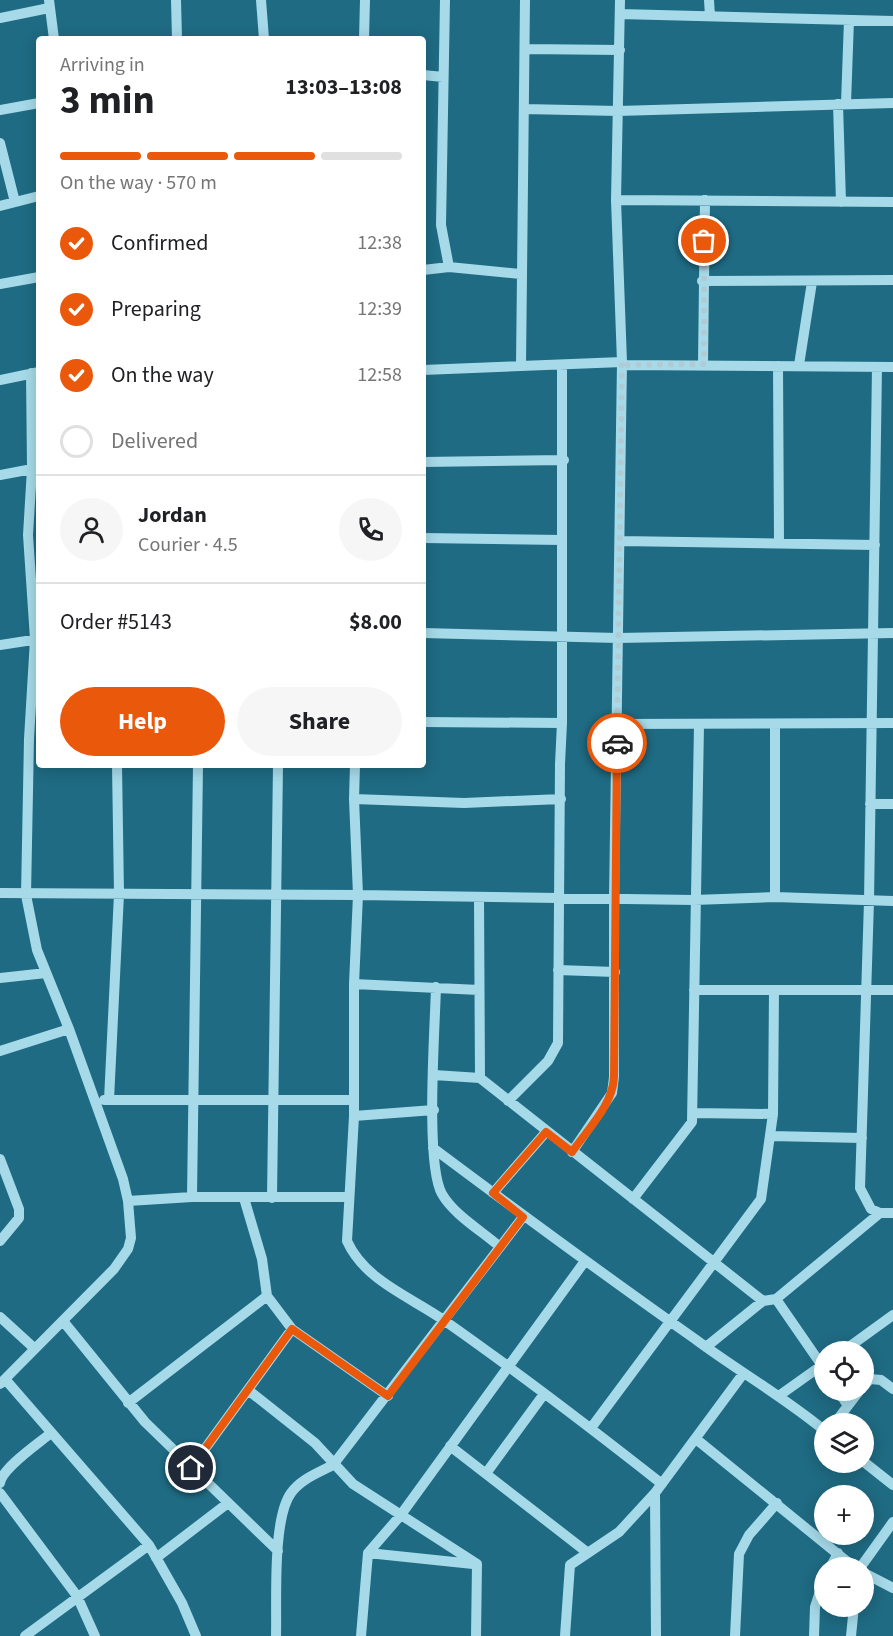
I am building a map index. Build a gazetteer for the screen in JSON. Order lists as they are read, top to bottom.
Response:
{
  "page": {
    "heading": ["3 min", "Arriving in", "13:03–13:08"],
    "panel": [
      "Jordan",
      "Courier · 4.5",
      "Order #5143",
      "$8.00"
    ],
    "bar": "On the way · 570 m",
    "list": [
      ["Confirmed", "12:38"],
      ["Preparing", "12:39"],
      ["On the way", "12:58"],
      "Delivered"
    ],
    "buttons": ["Help", "Share"],
    "map_buttons": ["+", "−"]
  }
}
